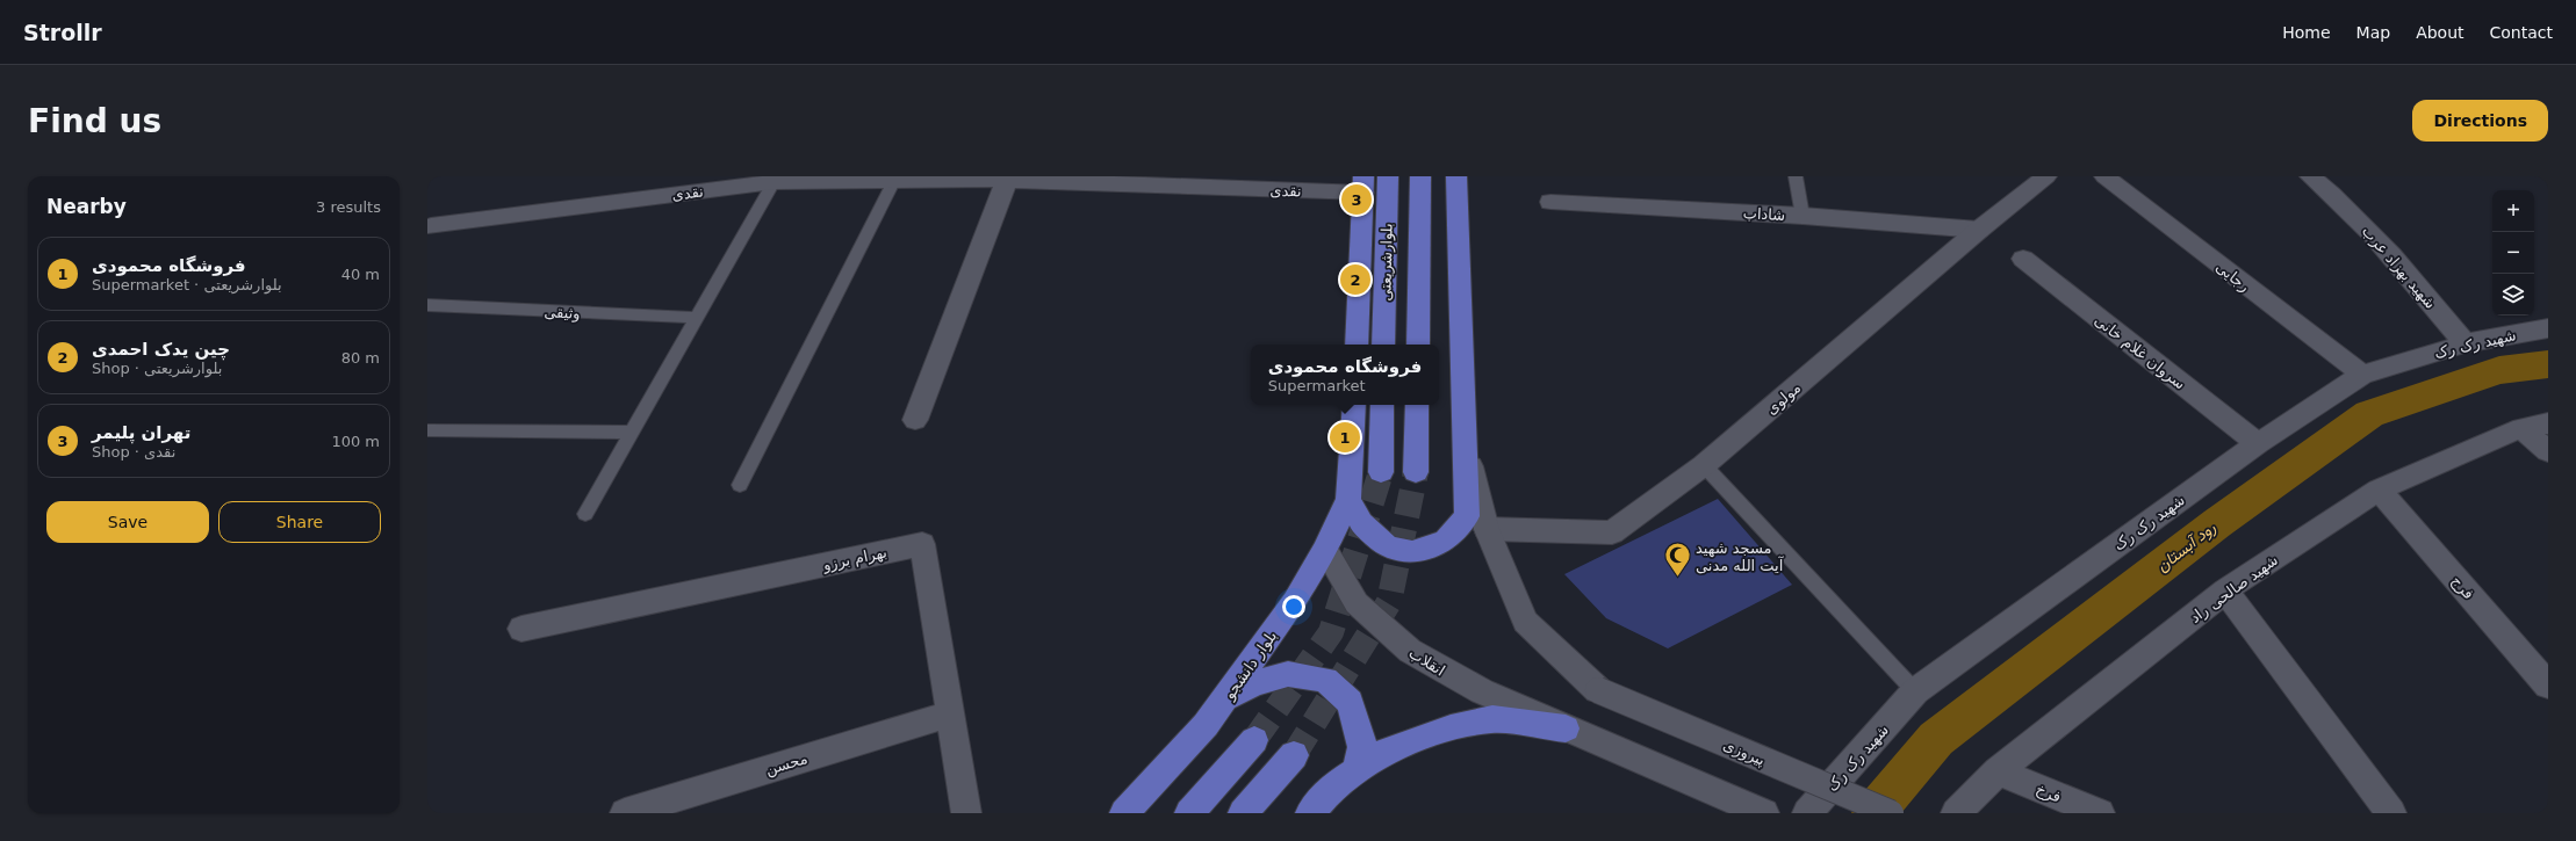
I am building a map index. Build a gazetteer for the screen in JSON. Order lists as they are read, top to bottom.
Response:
{
  "streets": {
    "main road": ["بلوارشریعتی", "بلوار دانشجو"],
    "street": [
      "نقدی",
      "شاداب",
      "شهید بهزاد عرب",
      "رجایی",
      "شهید رک رک",
      "سروان غلام خانی",
      "مولوی",
      "بهرام برزو",
      "فرج",
      "شهید صالحی راد",
      "انقلاب",
      "پیروزی",
      "محسن",
      "فرخ"
    ],
    "lane": ["وثیقی"]
  },
  "crossings": [
    ["شاداب", "مولوی"],
    ["شهید بهزاد عرب", "شهید رک رک"],
    ["رجایی", "شهید رک رک"],
    ["شهید رک رک", "سروان غلام خانی"],
    ["مولوی", "پیروزی"],
    ["بهرام برزو", "محسن"],
    ["فرج", "شهید صالحی راد"],
    ["شهید صالحی راد", "فرخ"],
    ["انقلاب", "بلوار دانشجو"]
  ],
  "water": ["رود آبستان"],
  "places": {
    "mosque": ["مسجد شهید آیت الله مدنی"]
  },
  "page": {
    "header": "Strollr",
    "nav": [
      "Home",
      "Map",
      "About",
      "Contact"
    ],
    "buttons": [
      "Directions",
      ["Save", "Share"]
    ],
    "title": "Find us",
    "heading": ["Nearby", "3 results"],
    "pins": ["3", "2", "1"],
    "map_buttons": ["+", "−"],
    "list": [
      {
        "mark": "1",
        "name": "فروشگاه محمودی",
        "note": "Supermarket · بلوارشریعتی",
        "value": "40 m"
      },
      {
        "mark": "2",
        "name": "چین یدک احمدی",
        "note": "Shop · بلوارشریعتی",
        "value": "80 m"
      },
      {
        "mark": "3",
        "name": "تهران پلیمر",
        "note": "Shop · نقدی",
        "value": "100 m"
      }
    ],
    "popup": ["فروشگاه محمودی", "Supermarket"]
  }
}
